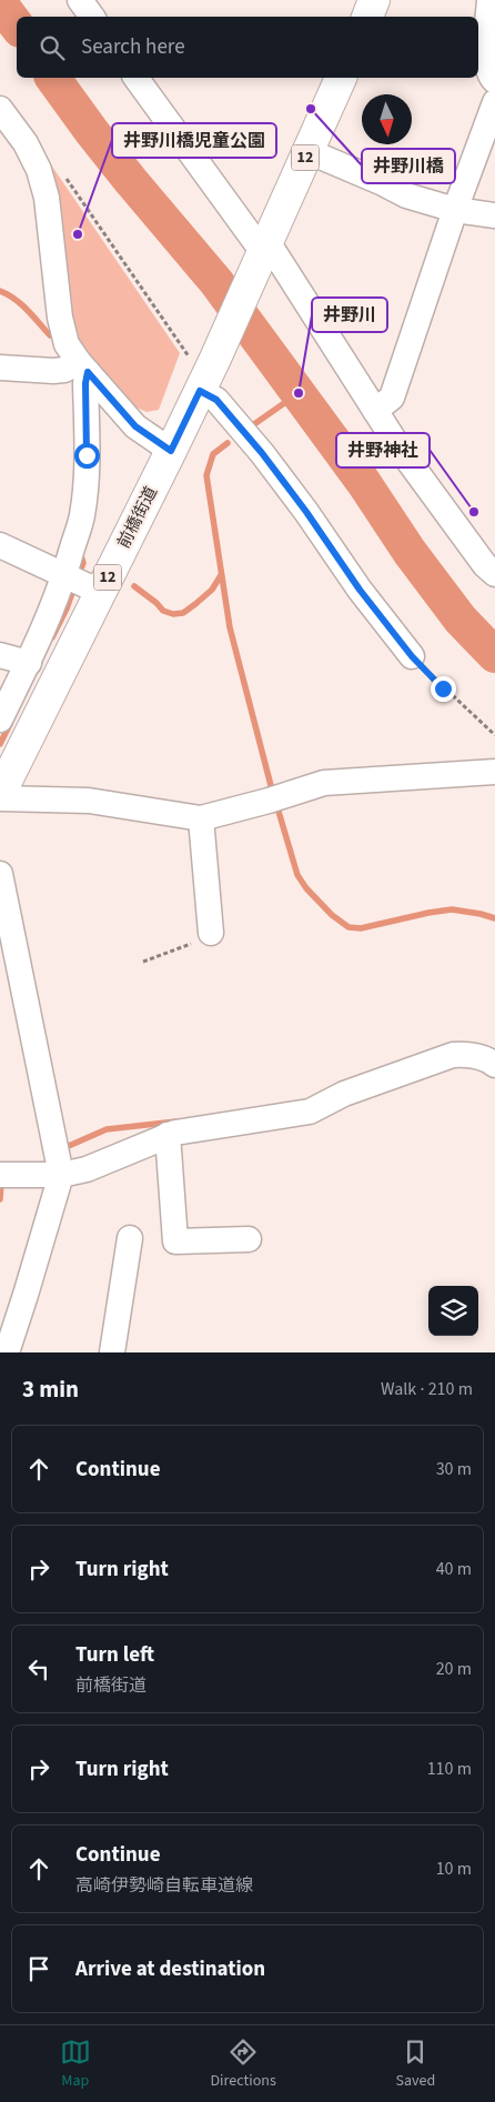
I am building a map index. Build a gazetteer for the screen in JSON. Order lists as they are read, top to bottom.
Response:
{
  "streets": {
    "main road": ["12", "前橋街道"]
  },
  "crossings": [
    ["12", "前橋街道"]
  ],
  "places": [
    "井野川橋",
    "井野川橋児童公園",
    "井野川",
    "井野神社"
  ],
  "north": "bottom",
  "page": {
    "search": "Search here",
    "heading": ["3 min", "Walk · 210 m"],
    "list": [
      ["Continue", "30 m"],
      ["Turn right", "40 m"],
      ["Turn left", "前橋街道", "20 m"],
      ["Turn right", "110 m"],
      ["Continue", "高崎伊勢崎自転車道線", "10 m"],
      "Arrive at destination"
    ],
    "nav": ["Map", "Directions", "Saved"]
  }
}
